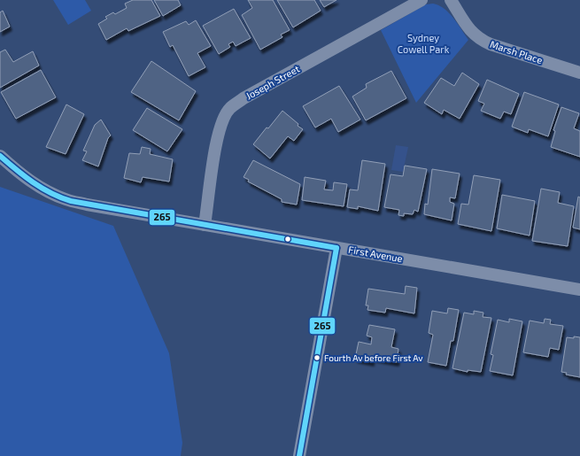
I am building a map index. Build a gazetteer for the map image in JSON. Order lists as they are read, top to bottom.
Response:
{
  "streets": {
    "street": ["Marsh Place", "Joseph Street", "First Avenue"]
  },
  "crossings": [
    ["Joseph Street", "First Avenue"]
  ],
  "parks": ["Sydney Cowell Park"],
  "places": ["Fourth Av before First Av"],
  "lines": ["transit line 265"]
}
